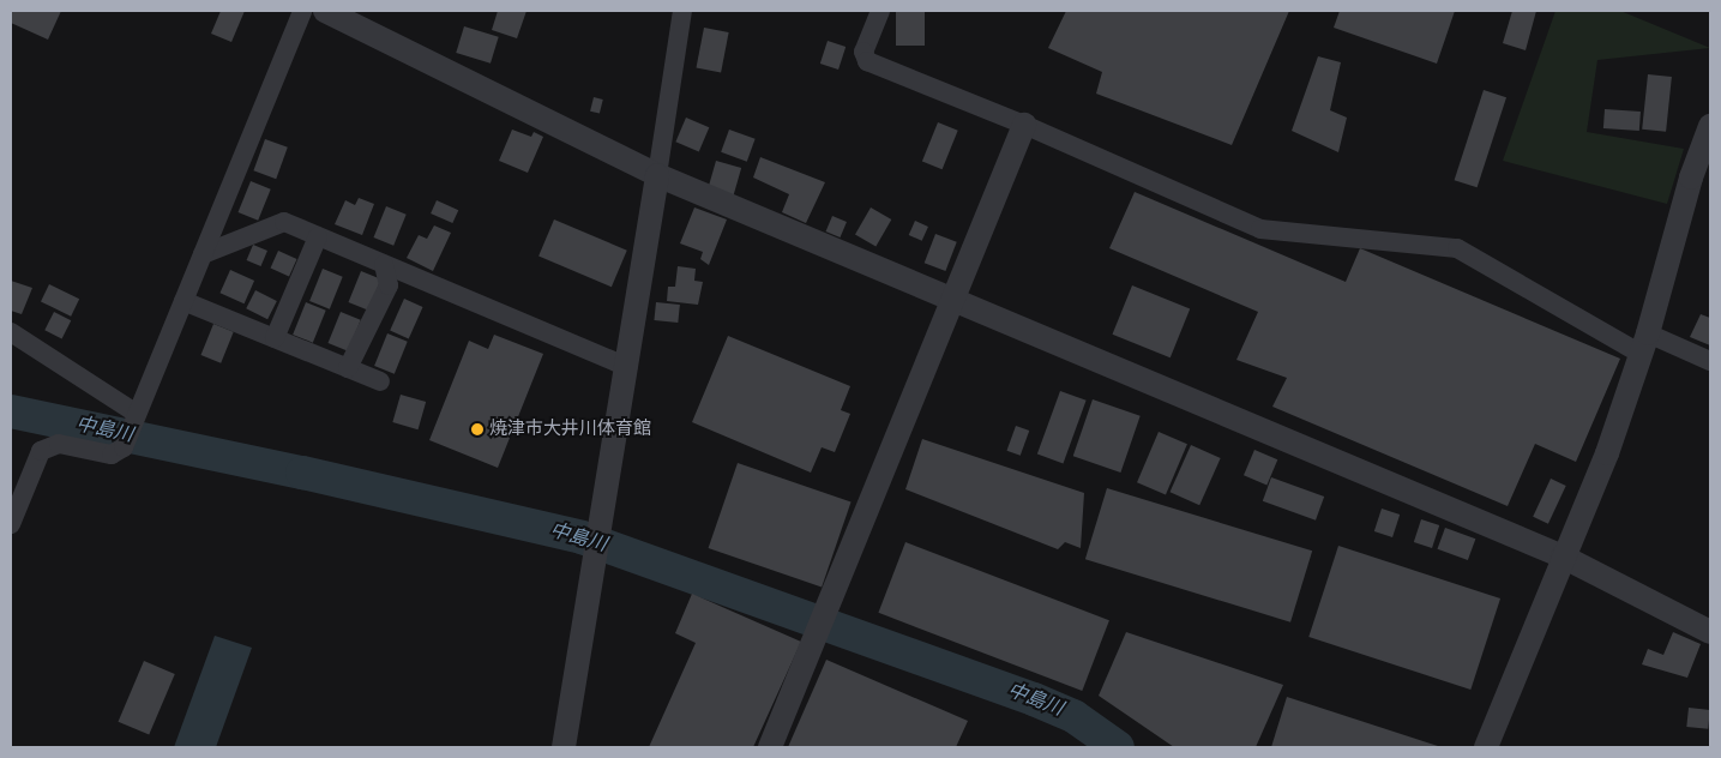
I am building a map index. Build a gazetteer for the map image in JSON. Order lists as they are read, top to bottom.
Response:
{
  "water": ["中島川"],
  "places": ["焼津市大井川体育館"]
}
